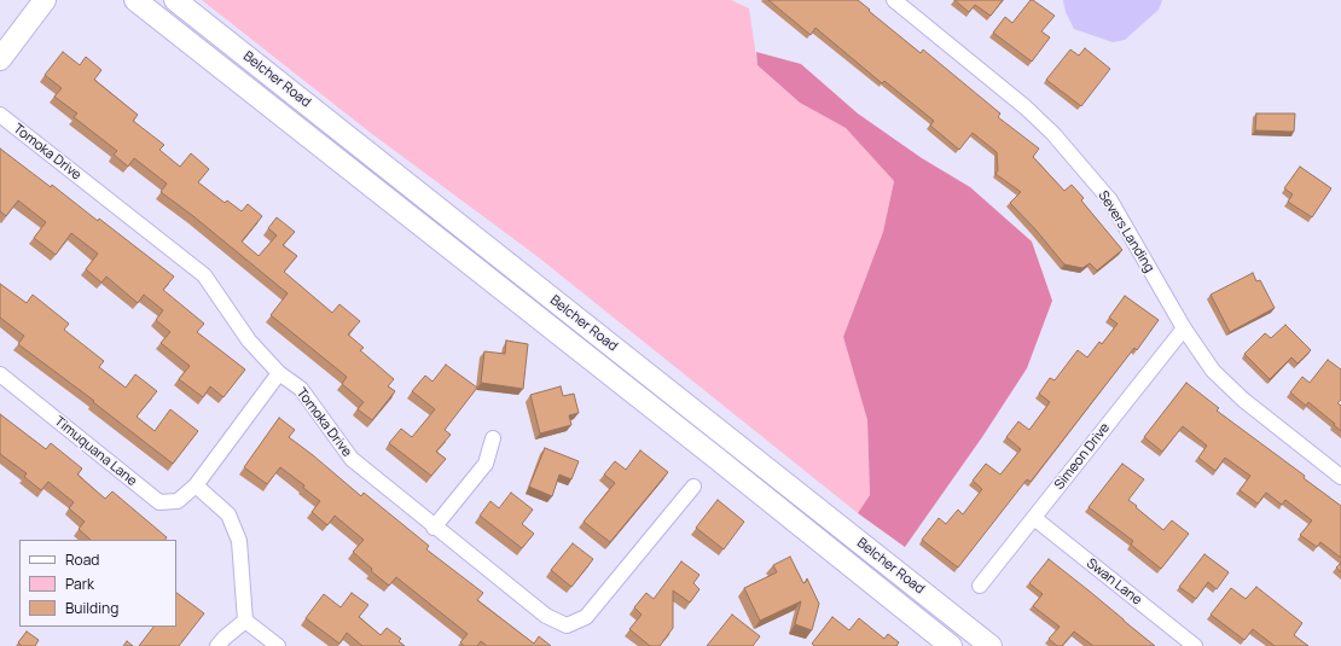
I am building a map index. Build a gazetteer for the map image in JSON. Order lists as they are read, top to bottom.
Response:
{
  "streets": {
    "main road": ["Belcher Road"],
    "street": [
      "Tomoka Drive",
      "Severs Landing",
      "Timuquana Lane",
      "Simeon Drive",
      "Swan Lane"
    ]
  },
  "crossings": [
    ["Tomoka Drive", "Timuquana Lane"],
    ["Severs Landing", "Simeon Drive"],
    ["Simeon Drive", "Swan Lane"]
  ],
  "legend": ["Road", "Park", "Building"]
}
